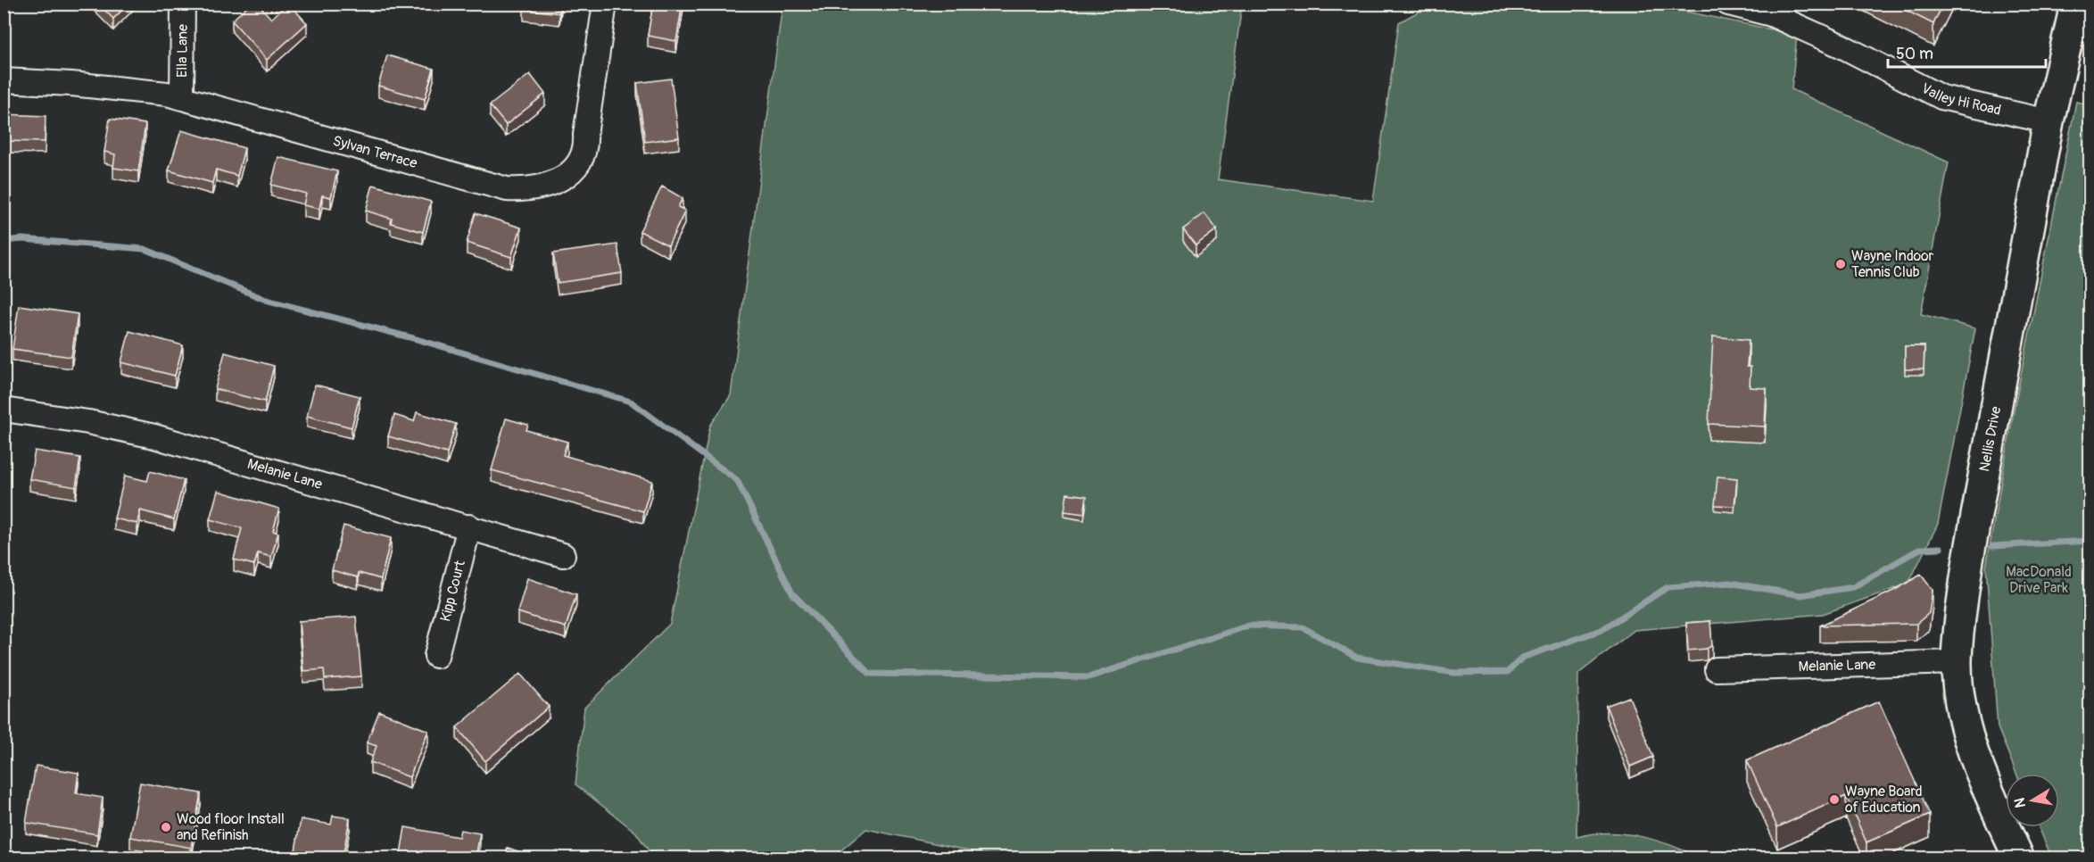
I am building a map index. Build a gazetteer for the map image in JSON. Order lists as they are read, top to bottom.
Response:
{
  "streets": {
    "street": [
      "Ella Lane",
      "Valley Hi Road",
      "Sylvan Terrace",
      "Nellis Drive",
      "Melanie Lane",
      "Kipp Court"
    ]
  },
  "crossings": [
    ["Ella Lane", "Sylvan Terrace"],
    ["Valley Hi Road", "Nellis Drive"],
    ["Nellis Drive", "Melanie Lane"],
    ["Melanie Lane", "Kipp Court"]
  ],
  "parks": ["MacDonald Drive Park"],
  "places": ["Wayne Indoor Tennis Club", "Wayne Board of Education", "Wood floor Install and Refinish"],
  "scale_bar": "50 m",
  "north": "left"
}
